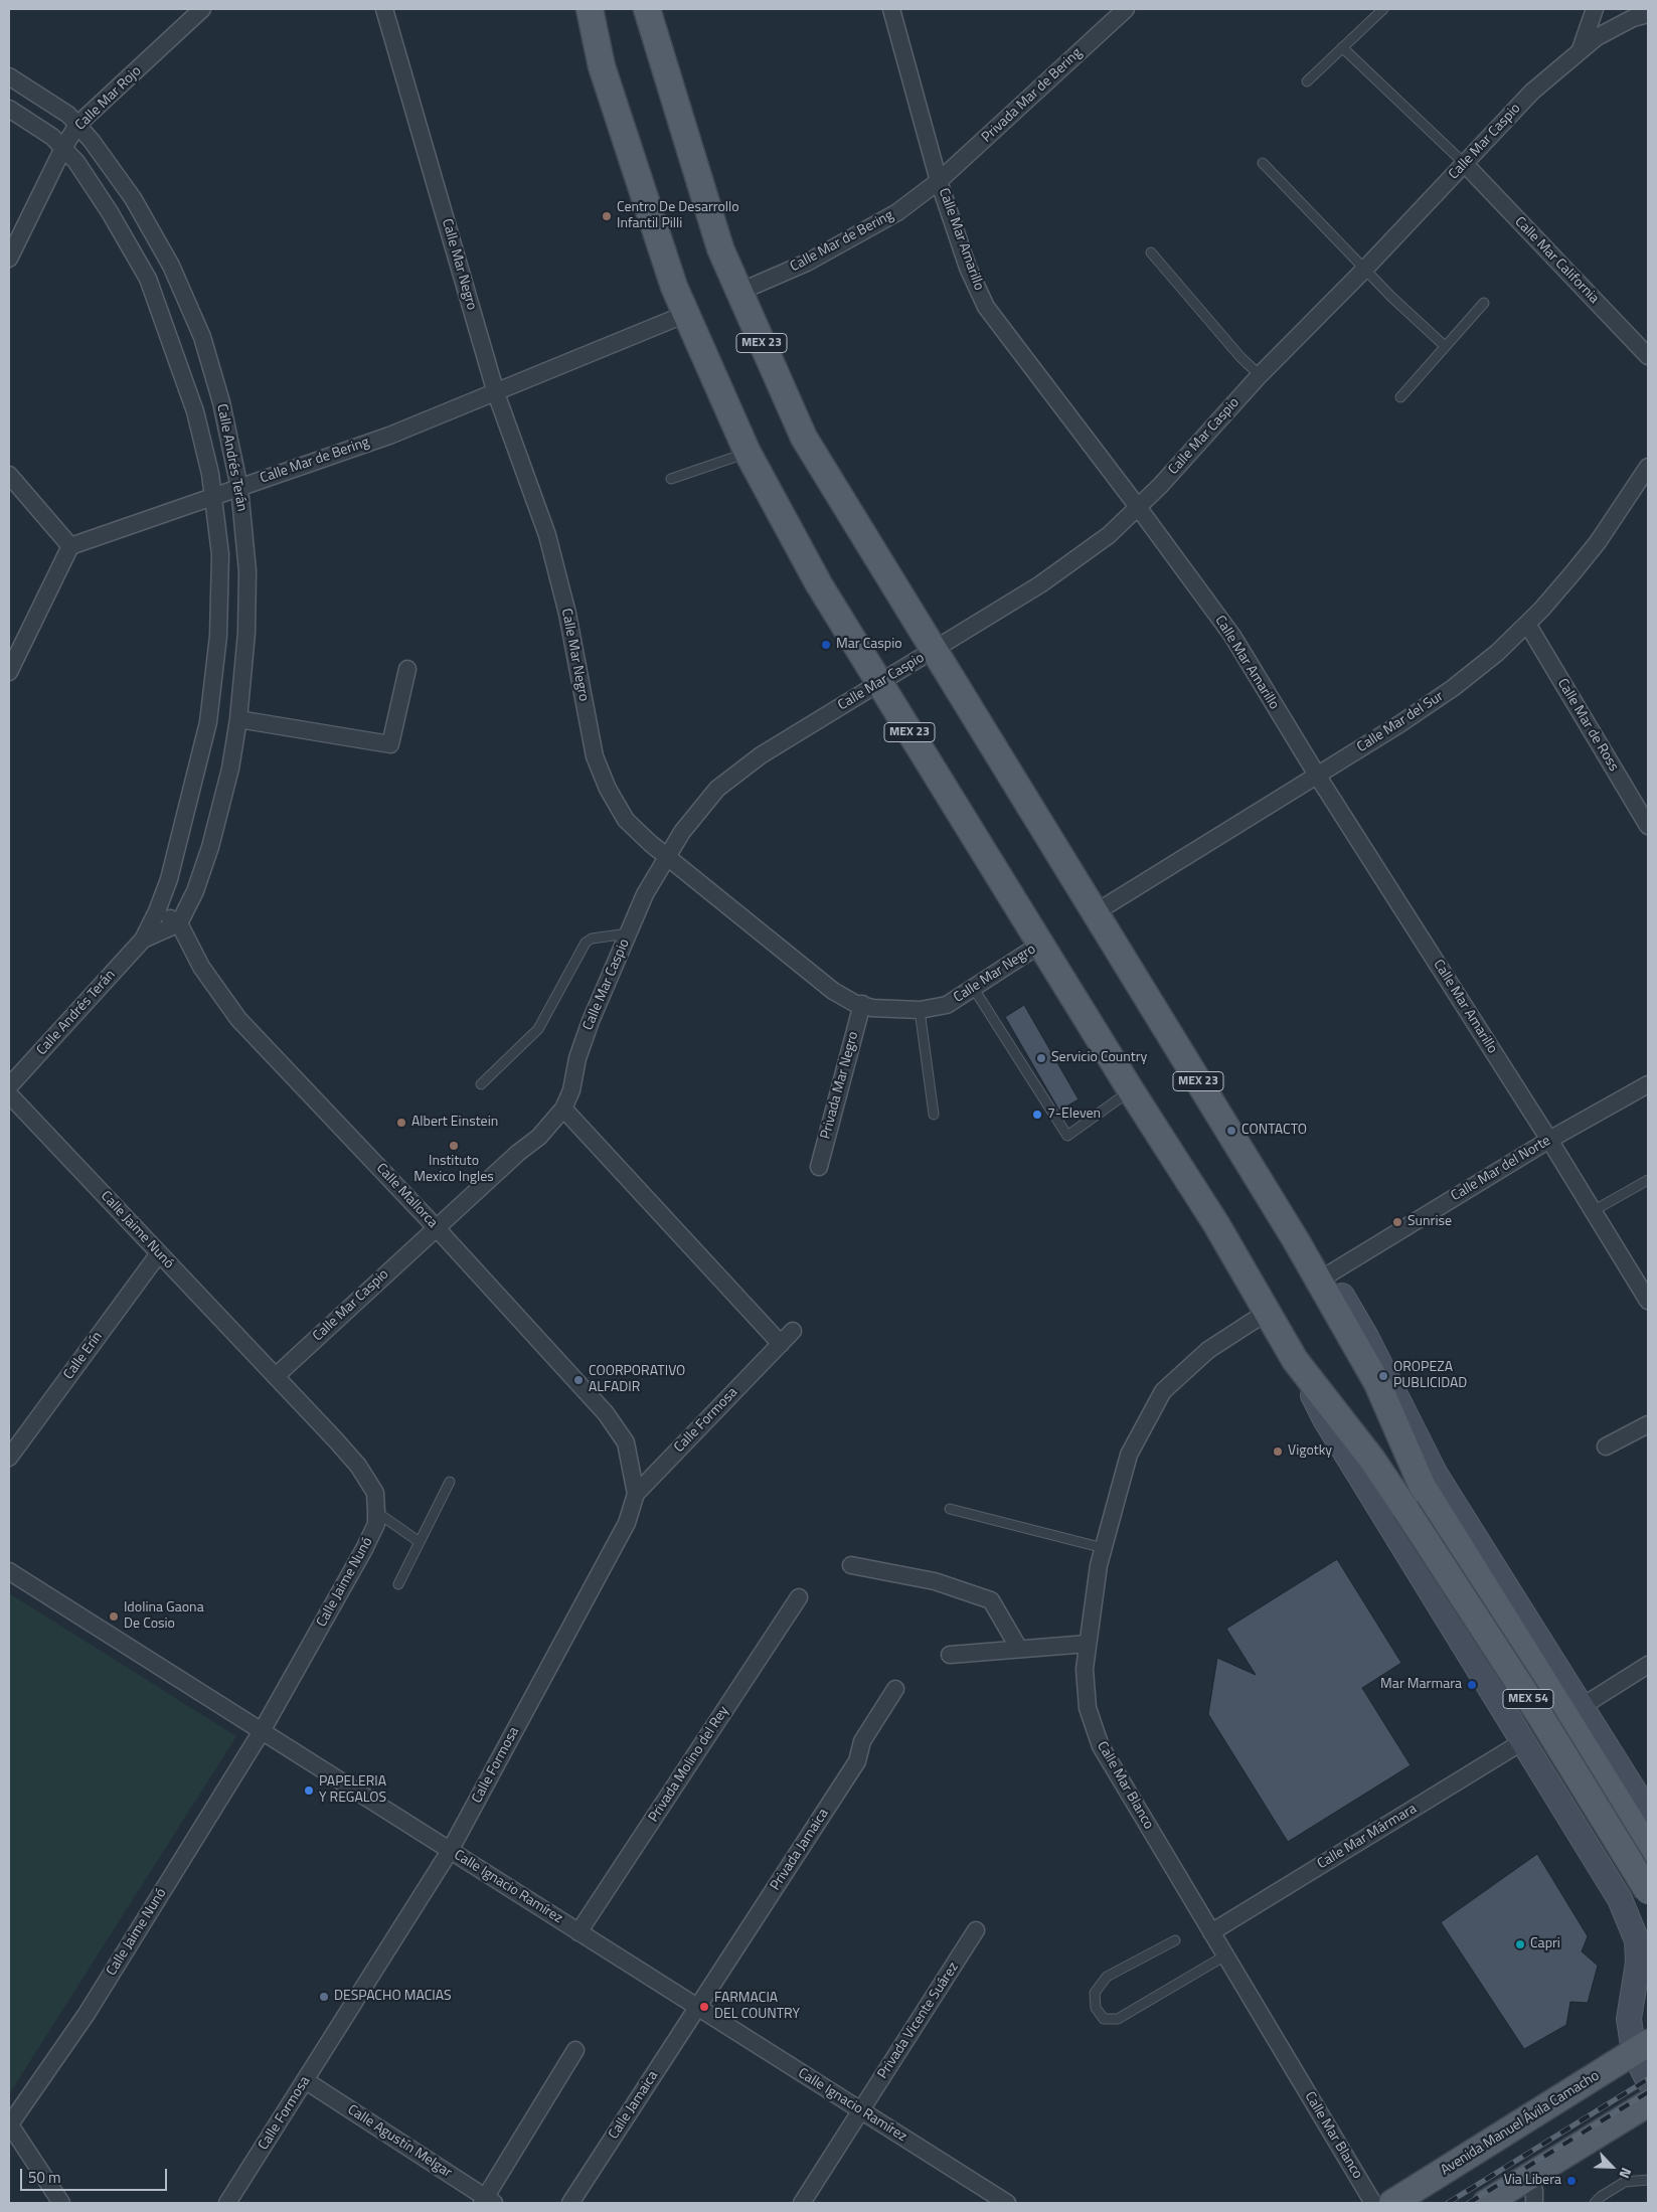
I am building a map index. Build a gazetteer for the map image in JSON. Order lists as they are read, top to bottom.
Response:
{
  "streets": {
    "main road": ["MEX 23", "MEX 54", "Avenida Manuel Ávila Camacho"],
    "street": [
      "Privada Mar de Bering",
      "Calle Mar Rojo",
      "Calle Mar Caspio",
      "Calle Mar Amarillo",
      "Calle Mar de Bering",
      "Calle Mar California",
      "Calle Mar Negro",
      "Calle Andrés Terán",
      "Calle Mar del Sur",
      "Calle Mar de Ross",
      "Privada Mar Negro",
      "Calle Mar del Norte",
      "Calle Mallorca",
      "Calle Jaime Nunó",
      "Calle Erín",
      "Calle Formosa",
      "Privada Molino del Rey",
      "Calle Mar Blanco",
      "Calle Mar Mármara",
      "Privada Jamaica",
      "Calle Ignacio Ramírez",
      "Privada Vicente Suárez",
      "Calle Jamaica",
      "Calle Agustín Melgar"
    ]
  },
  "crossings": [
    ["Privada Mar de Bering", "Calle Mar Amarillo"],
    ["Privada Mar de Bering", "Calle Mar de Bering"],
    ["Calle Mar Rojo", "Calle Andrés Terán"],
    ["Calle Mar Caspio", "Calle Mar Amarillo"],
    ["Calle Mar Caspio", "Calle Mar California"],
    ["Calle Mar Caspio", "Calle Mar Negro"],
    ["Calle Mar Caspio", "MEX 23"],
    ["Calle Mar Caspio", "Calle Mallorca"],
    ["Calle Mar Caspio", "Calle Jaime Nunó"],
    ["Calle Mar Amarillo", "Calle Mar de Bering"],
    ["Calle Mar Amarillo", "Calle Mar del Sur"],
    ["Calle Mar Amarillo", "Calle Mar del Norte"],
    ["Calle Mar de Bering", "Calle Mar Negro"],
    ["Calle Mar de Bering", "MEX 23"],
    ["Calle Mar de Bering", "Calle Andrés Terán"],
    ["Calle Mar Negro", "MEX 23"],
    ["Calle Mar Negro", "Privada Mar Negro"],
    ["MEX 23", "Calle Mar del Sur"],
    ["MEX 23", "Calle Mar del Norte"],
    ["MEX 23", "MEX 54"],
    ["MEX 23", "Calle Mar Blanco"],
    ["MEX 23", "Calle Mar Mármara"],
    ["MEX 23", "Avenida Manuel Ávila Camacho"],
    ["Calle Andrés Terán", "Calle Mallorca"],
    ["Calle Mar del Sur", "Calle Mar de Ross"],
    ["Calle Mallorca", "Calle Formosa"],
    ["Calle Jaime Nunó", "Calle Erín"],
    ["Calle Jaime Nunó", "Calle Ignacio Ramírez"],
    ["Calle Formosa", "Calle Ignacio Ramírez"],
    ["Calle Formosa", "Calle Agustín Melgar"],
    ["Privada Molino del Rey", "Calle Ignacio Ramírez"],
    ["Calle Mar Blanco", "Calle Mar Mármara"],
    ["Privada Jamaica", "Calle Ignacio Ramírez"],
    ["Privada Jamaica", "Calle Jamaica"],
    ["Calle Ignacio Ramírez", "Privada Vicente Suárez"],
    ["Calle Ignacio Ramírez", "Calle Jamaica"]
  ],
  "places": [
    "Centro De Desarrollo Infantil Pilli",
    "Mar Caspio",
    "Servicio Country",
    "7-Eleven",
    "Albert Einstein",
    "CONTACTO",
    "Instituto Mexico Ingles",
    "Sunrise",
    "OROPEZA PUBLICIDAD",
    "COORPORATIVO ALFADIR",
    "Vigotky",
    "Idolina Gaona De Cosio",
    "Mar Marmara",
    "PAPELERIA Y REGALOS",
    "Capri",
    "DESPACHO MACIAS",
    "FARMACIA DEL COUNTRY",
    "Via Libera"
  ],
  "scale_bar": "50 m",
  "north": "bottom right"
}
